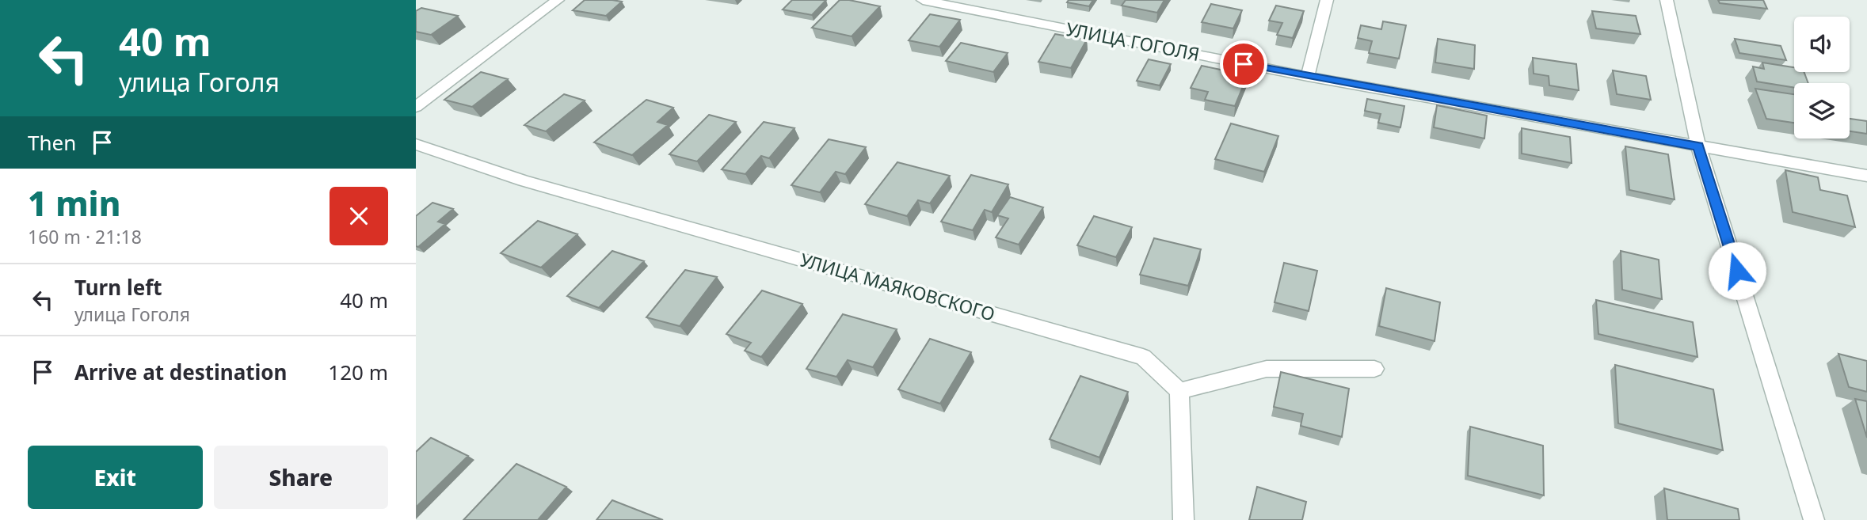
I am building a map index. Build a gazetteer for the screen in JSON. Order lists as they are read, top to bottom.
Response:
{
  "streets": {
    "street": ["УЛИЦА ГОГОЛЯ", "УЛИЦА МАЯКОВСКОГО"]
  },
  "page": {
    "turn": ["40 m", "улица Гоголя"],
    "then": "Then",
    "heading": ["1 min", "160 m · 21:18"],
    "list": [
      {
        "name": "Turn left",
        "note": "улица Гоголя",
        "value": "40 m"
      },
      {
        "name": "Arrive at destination",
        "value": "120 m"
      }
    ],
    "buttons": ["Exit", "Share"]
  }
}
